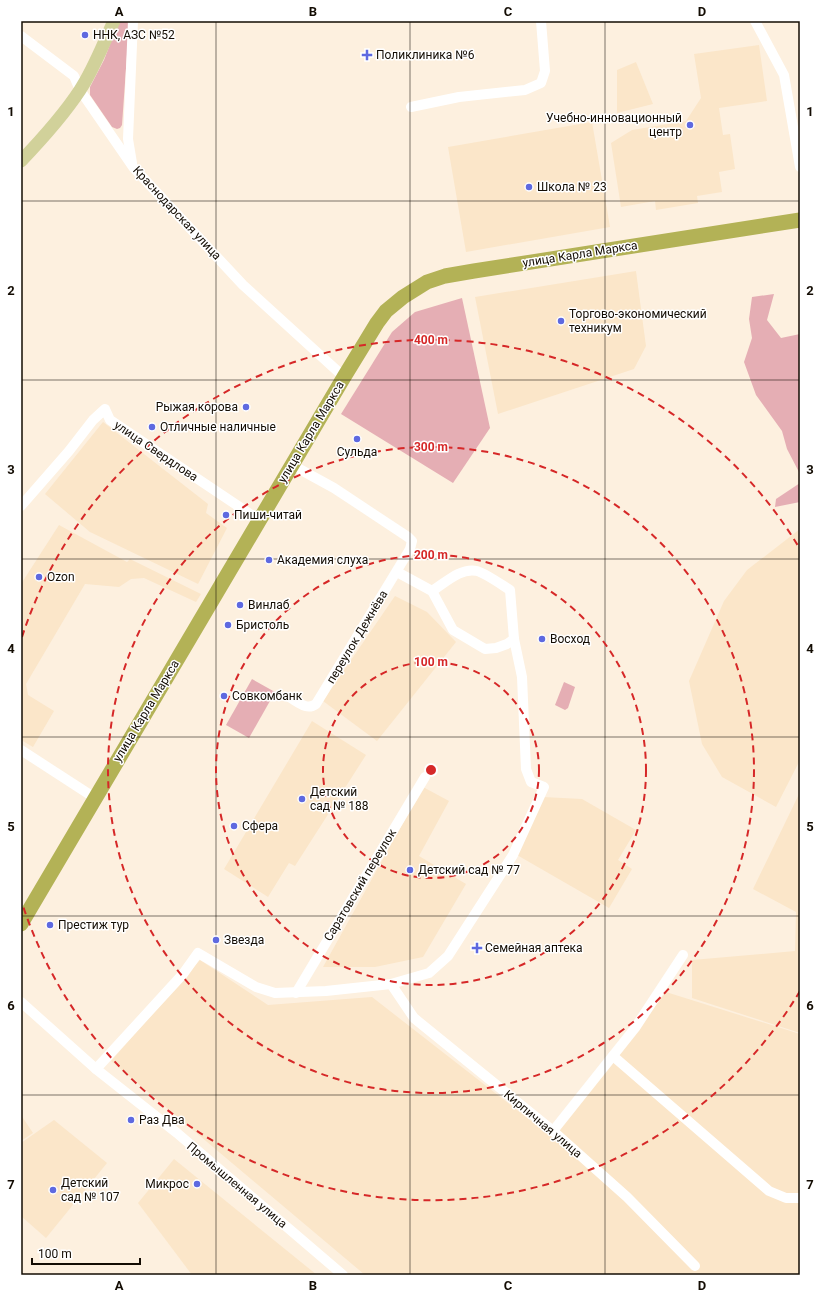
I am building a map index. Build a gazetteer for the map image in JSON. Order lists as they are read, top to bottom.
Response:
{
  "streets": {
    "highway": ["улица Карла Маркса"],
    "street": [
      "Краснодарская улица",
      "улица Свердлова",
      "переулок Дежнёва",
      "Саратовский переулок",
      "Кирпичная улица",
      "Промышленная улица"
    ]
  },
  "crossings": [
    ["Краснодарская улица", "улица Карла Маркса"],
    ["улица Карла Маркса", "улица Свердлова"],
    ["улица Карла Маркса", "переулок Дежнёва"]
  ],
  "places": {
    "other": [
      "ННК, АЗС №52",
      "Учебно-инновационный центр",
      "Школа № 23",
      "Торгово-экономический техникум",
      "Рыжая корова",
      "Отличные наличные",
      "Сульда",
      "Пиши-читай",
      "Академия слуха",
      "Ozon",
      "Винлаб",
      "Бристоль",
      "Восход",
      "Совкомбанк",
      "Детский сад № 188",
      "Сфера",
      "Детский сад № 77",
      "Престиж тур",
      "Звезда",
      "Раз Два",
      "Микрос",
      "Детский сад № 107"
    ],
    "health": ["Поликлиника №6", "Семейная аптека"]
  },
  "scale_bar": "100 m",
  "grid": {
    "columns": [
      "A",
      "B",
      "C",
      "D"
    ],
    "rows": [
      "1",
      "2",
      "3",
      "4",
      "5",
      "6",
      "7"
    ]
  },
  "rings": [
    "400 m",
    "300 m",
    "200 m",
    "100 m"
  ]
}
